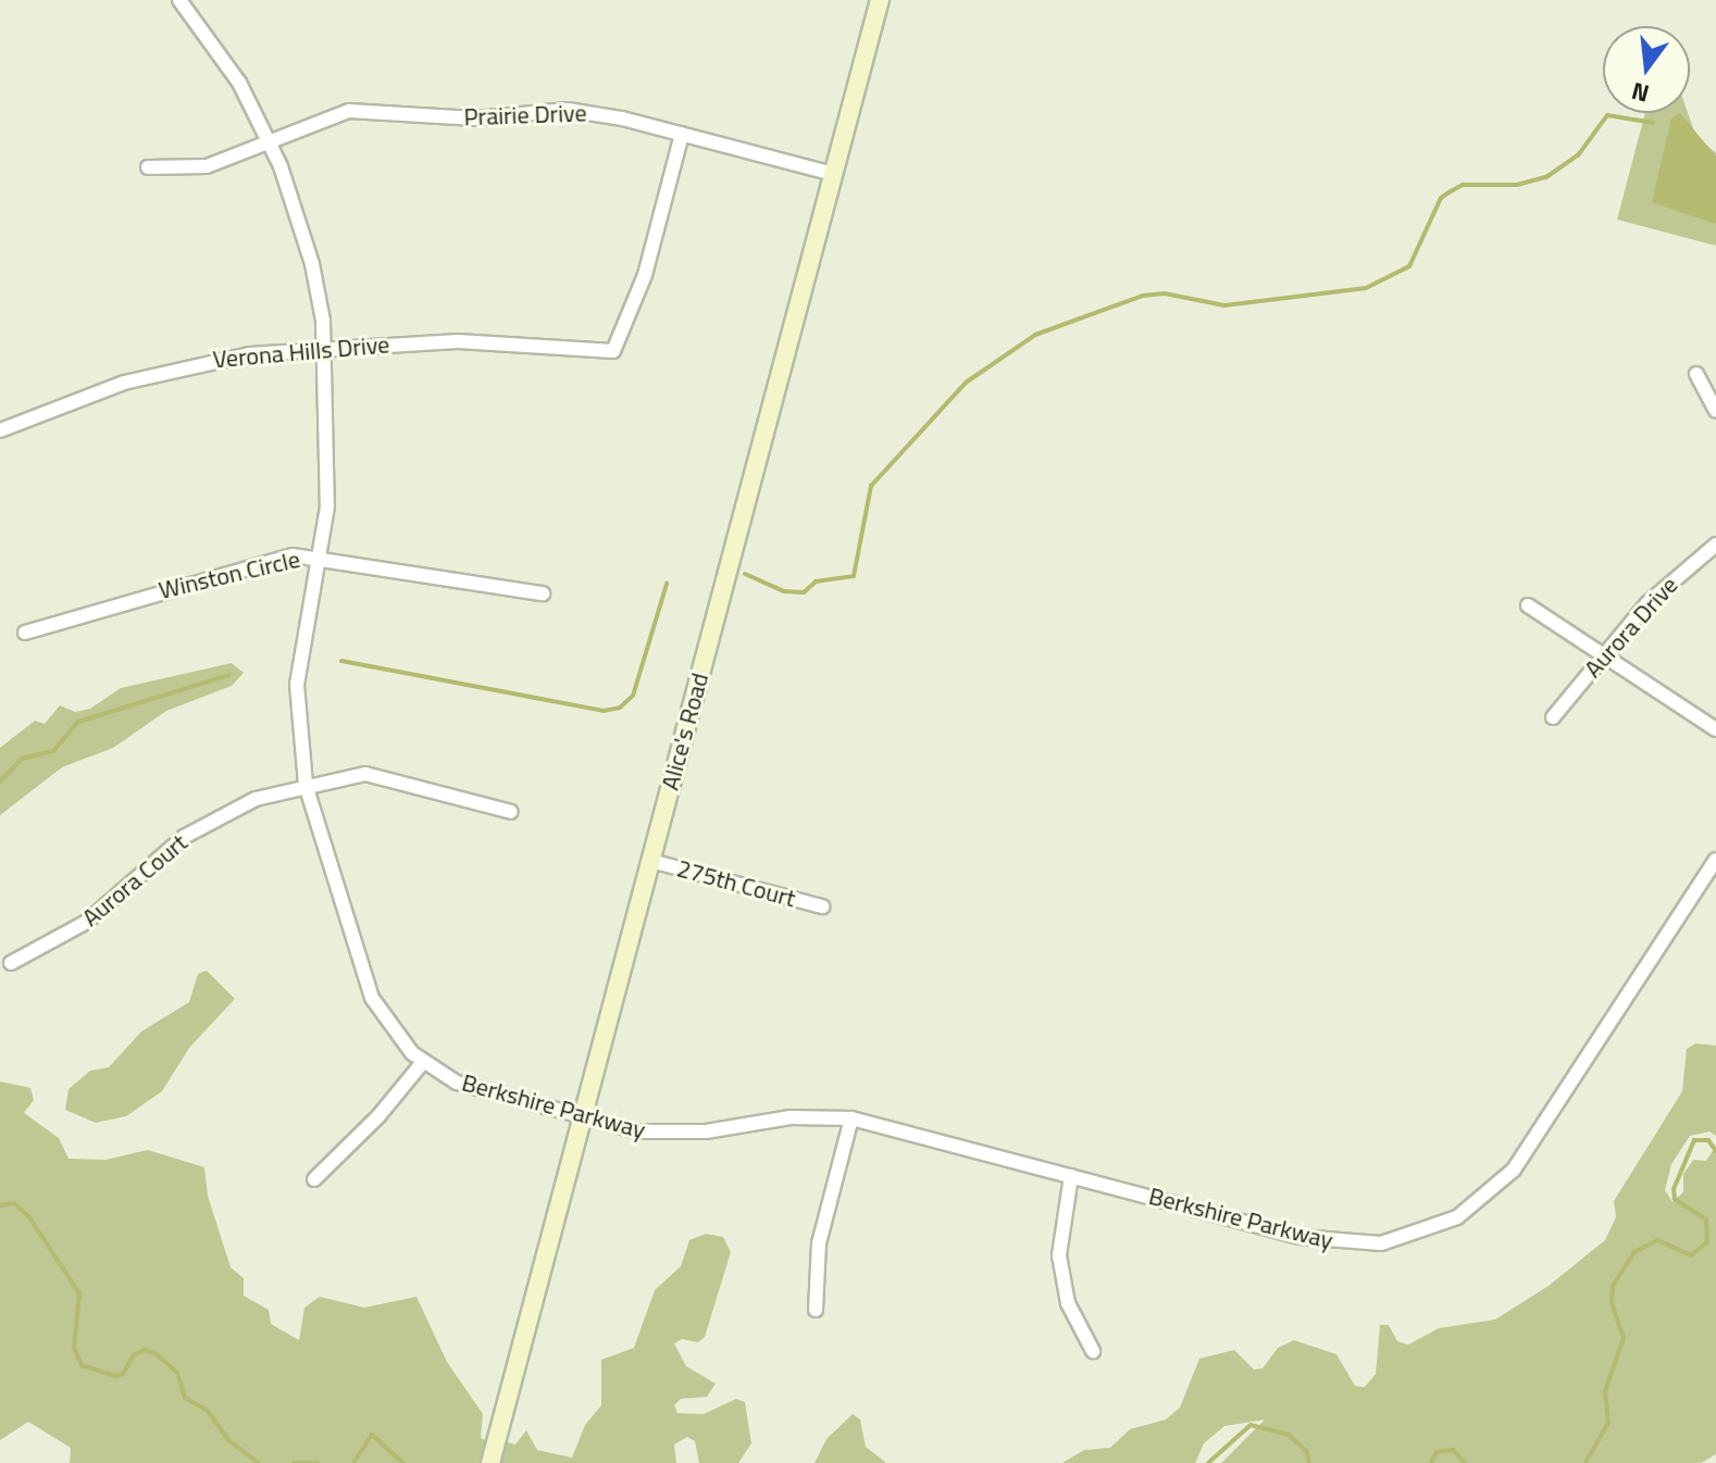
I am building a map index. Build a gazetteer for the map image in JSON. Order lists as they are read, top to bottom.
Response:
{
  "streets": {
    "main road": ["Alice's Road"],
    "street": [
      "Prairie Drive",
      "Verona Hills Drive",
      "Winston Circle",
      "Aurora Drive",
      "Aurora Court",
      "275th Court",
      "Berkshire Parkway"
    ]
  },
  "crossings": [
    ["Prairie Drive", "Verona Hills Drive"],
    ["Prairie Drive", "Alice's Road"],
    ["Prairie Drive", "Berkshire Parkway"],
    ["Verona Hills Drive", "Berkshire Parkway"],
    ["Winston Circle", "Berkshire Parkway"],
    ["Alice's Road", "275th Court"],
    ["Alice's Road", "Berkshire Parkway"],
    ["Aurora Court", "Berkshire Parkway"]
  ],
  "north": "bottom"
}
